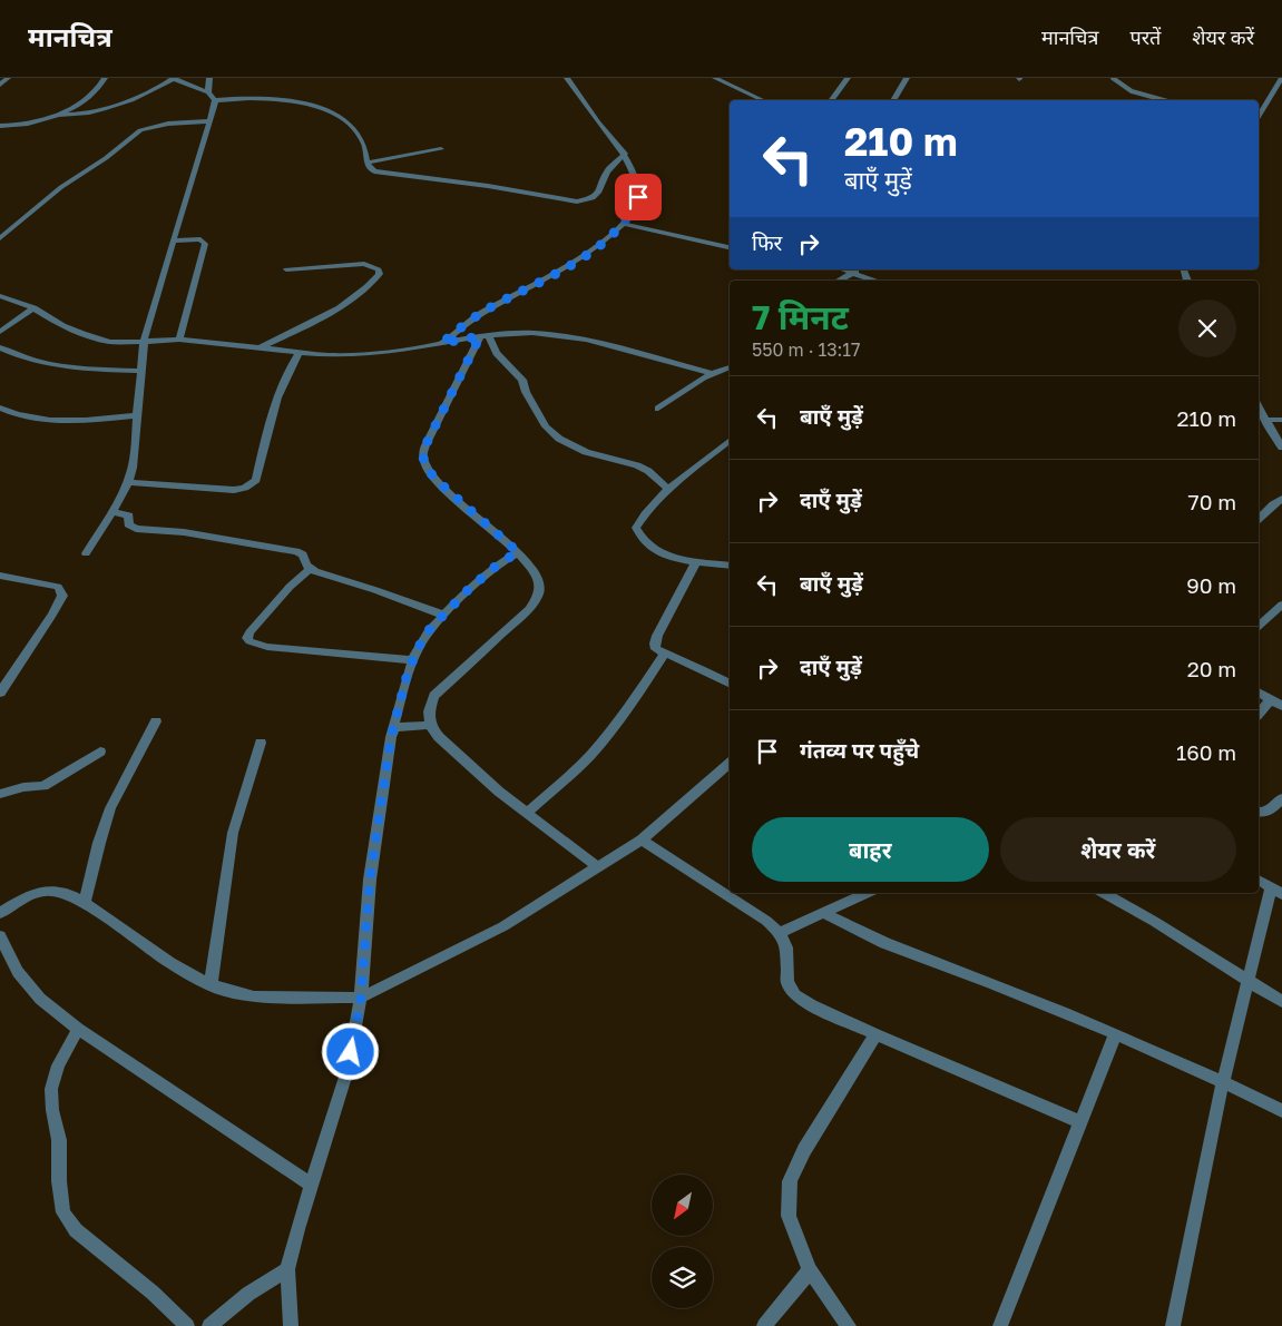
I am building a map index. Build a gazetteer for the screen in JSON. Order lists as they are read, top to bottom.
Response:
{
  "north": "bottom left",
  "page": {
    "header": "मानचित्र",
    "nav": ["मानचित्र", "परतें", "शेयर करें"],
    "turn": ["210 m", "बाएँ मुड़ें"],
    "then": "फिर",
    "heading": ["7 मिनट", "550 m · 13:17"],
    "list": [
      {
        "name": "बाएँ मुड़ें",
        "value": "210 m"
      },
      {
        "name": "दाएँ मुड़ें",
        "value": "70 m"
      },
      {
        "name": "बाएँ मुड़ें",
        "value": "90 m"
      },
      {
        "name": "दाएँ मुड़ें",
        "value": "20 m"
      },
      {
        "name": "गंतव्य पर पहुँचे",
        "value": "160 m"
      }
    ],
    "buttons": ["बाहर", "शेयर करें"]
  }
}
